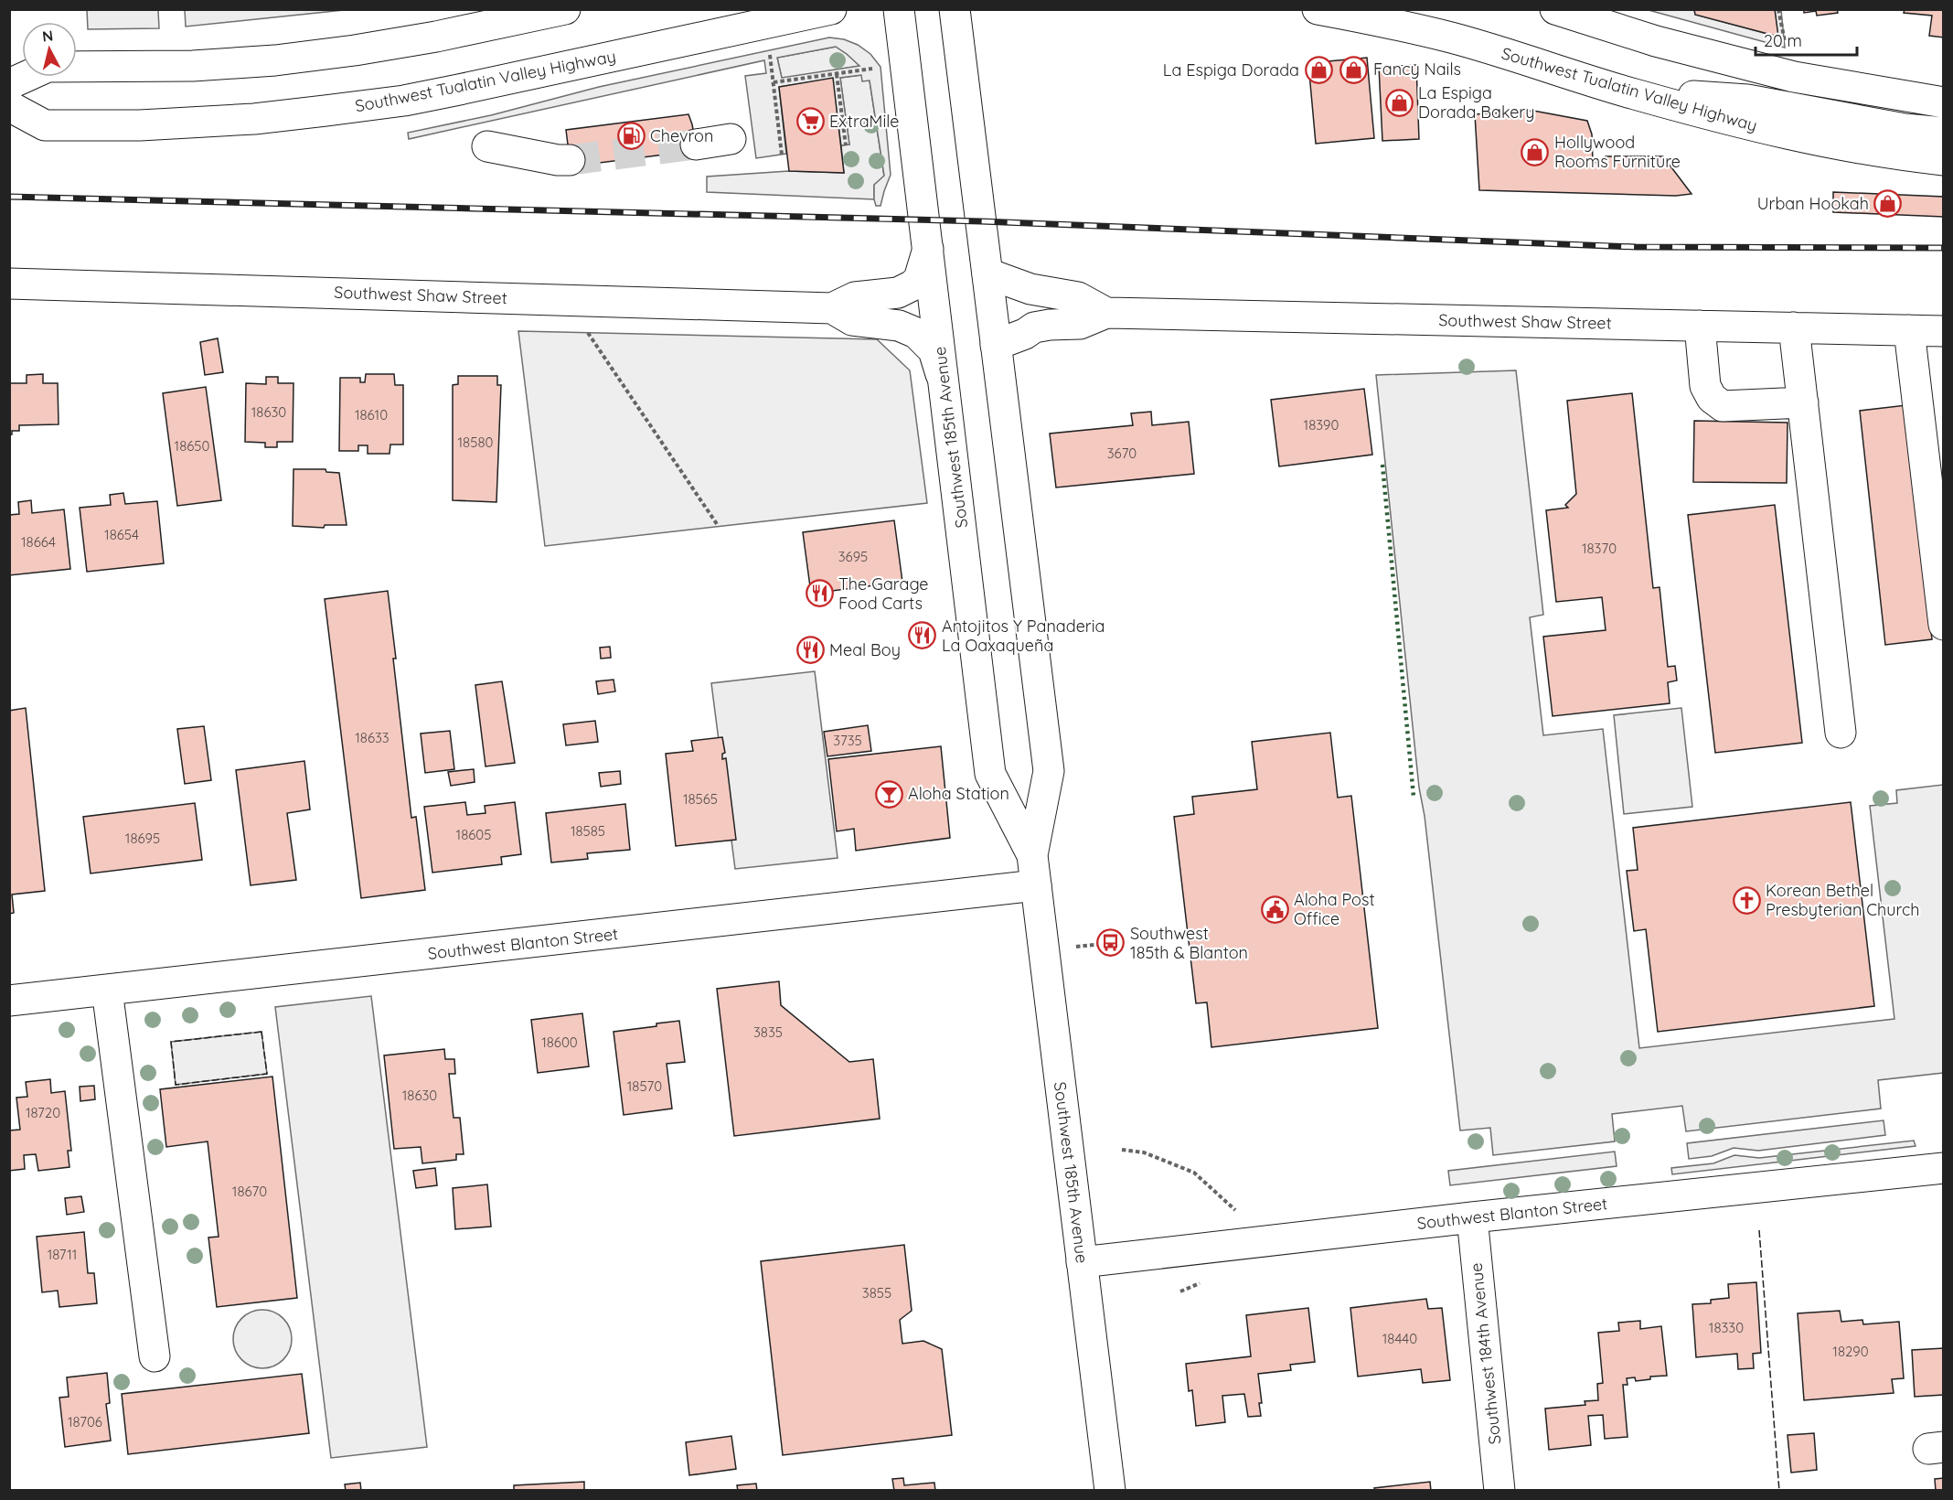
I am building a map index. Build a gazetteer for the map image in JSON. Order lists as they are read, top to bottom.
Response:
{
  "streets": {
    "main road": [
      "Southwest Tualatin Valley Highway",
      "Southwest Shaw Street",
      "Southwest 185th Avenue",
      "Southwest Blanton Street",
      "Southwest 184th Avenue"
    ]
  },
  "crossings": [
    ["Southwest Shaw Street", "Southwest 185th Avenue"],
    ["Southwest 185th Avenue", "Southwest Blanton Street"],
    ["Southwest Blanton Street", "Southwest 184th Avenue"]
  ],
  "places": {
    "shop": [
      "Fancy Nails",
      "La Espiga Dorada",
      "La Espiga Dorada Bakery",
      "Hollywood Rooms Furniture",
      "Urban Hookah"
    ],
    "supermarket": ["ExtraMile"],
    "fuel station": ["Chevron"],
    "restaurant": ["The Garage Food Carts", "Antojitos Y Panaderia La Oaxaqueña", "Meal Boy"],
    "bar": ["Aloha Station"],
    "church": ["Korean Bethel Presbyterian Church"],
    "public building": ["Aloha Post Office"],
    "bus stop": ["Southwest 185th & Blanton"]
  },
  "house_numbers": [
    "18630",
    "18610",
    "18390",
    "18580",
    "18650",
    "3670",
    "18654",
    "18664",
    "18370",
    "3695",
    "18633",
    "3735",
    "18565",
    "18585",
    "18605",
    "18695",
    "3835",
    "18600",
    "18570",
    "18630",
    "18720",
    "18670",
    "18711",
    "3855",
    "18330",
    "18440",
    "18290",
    "18706"
  ],
  "scale_bar": "20 m",
  "north": "top"
}
